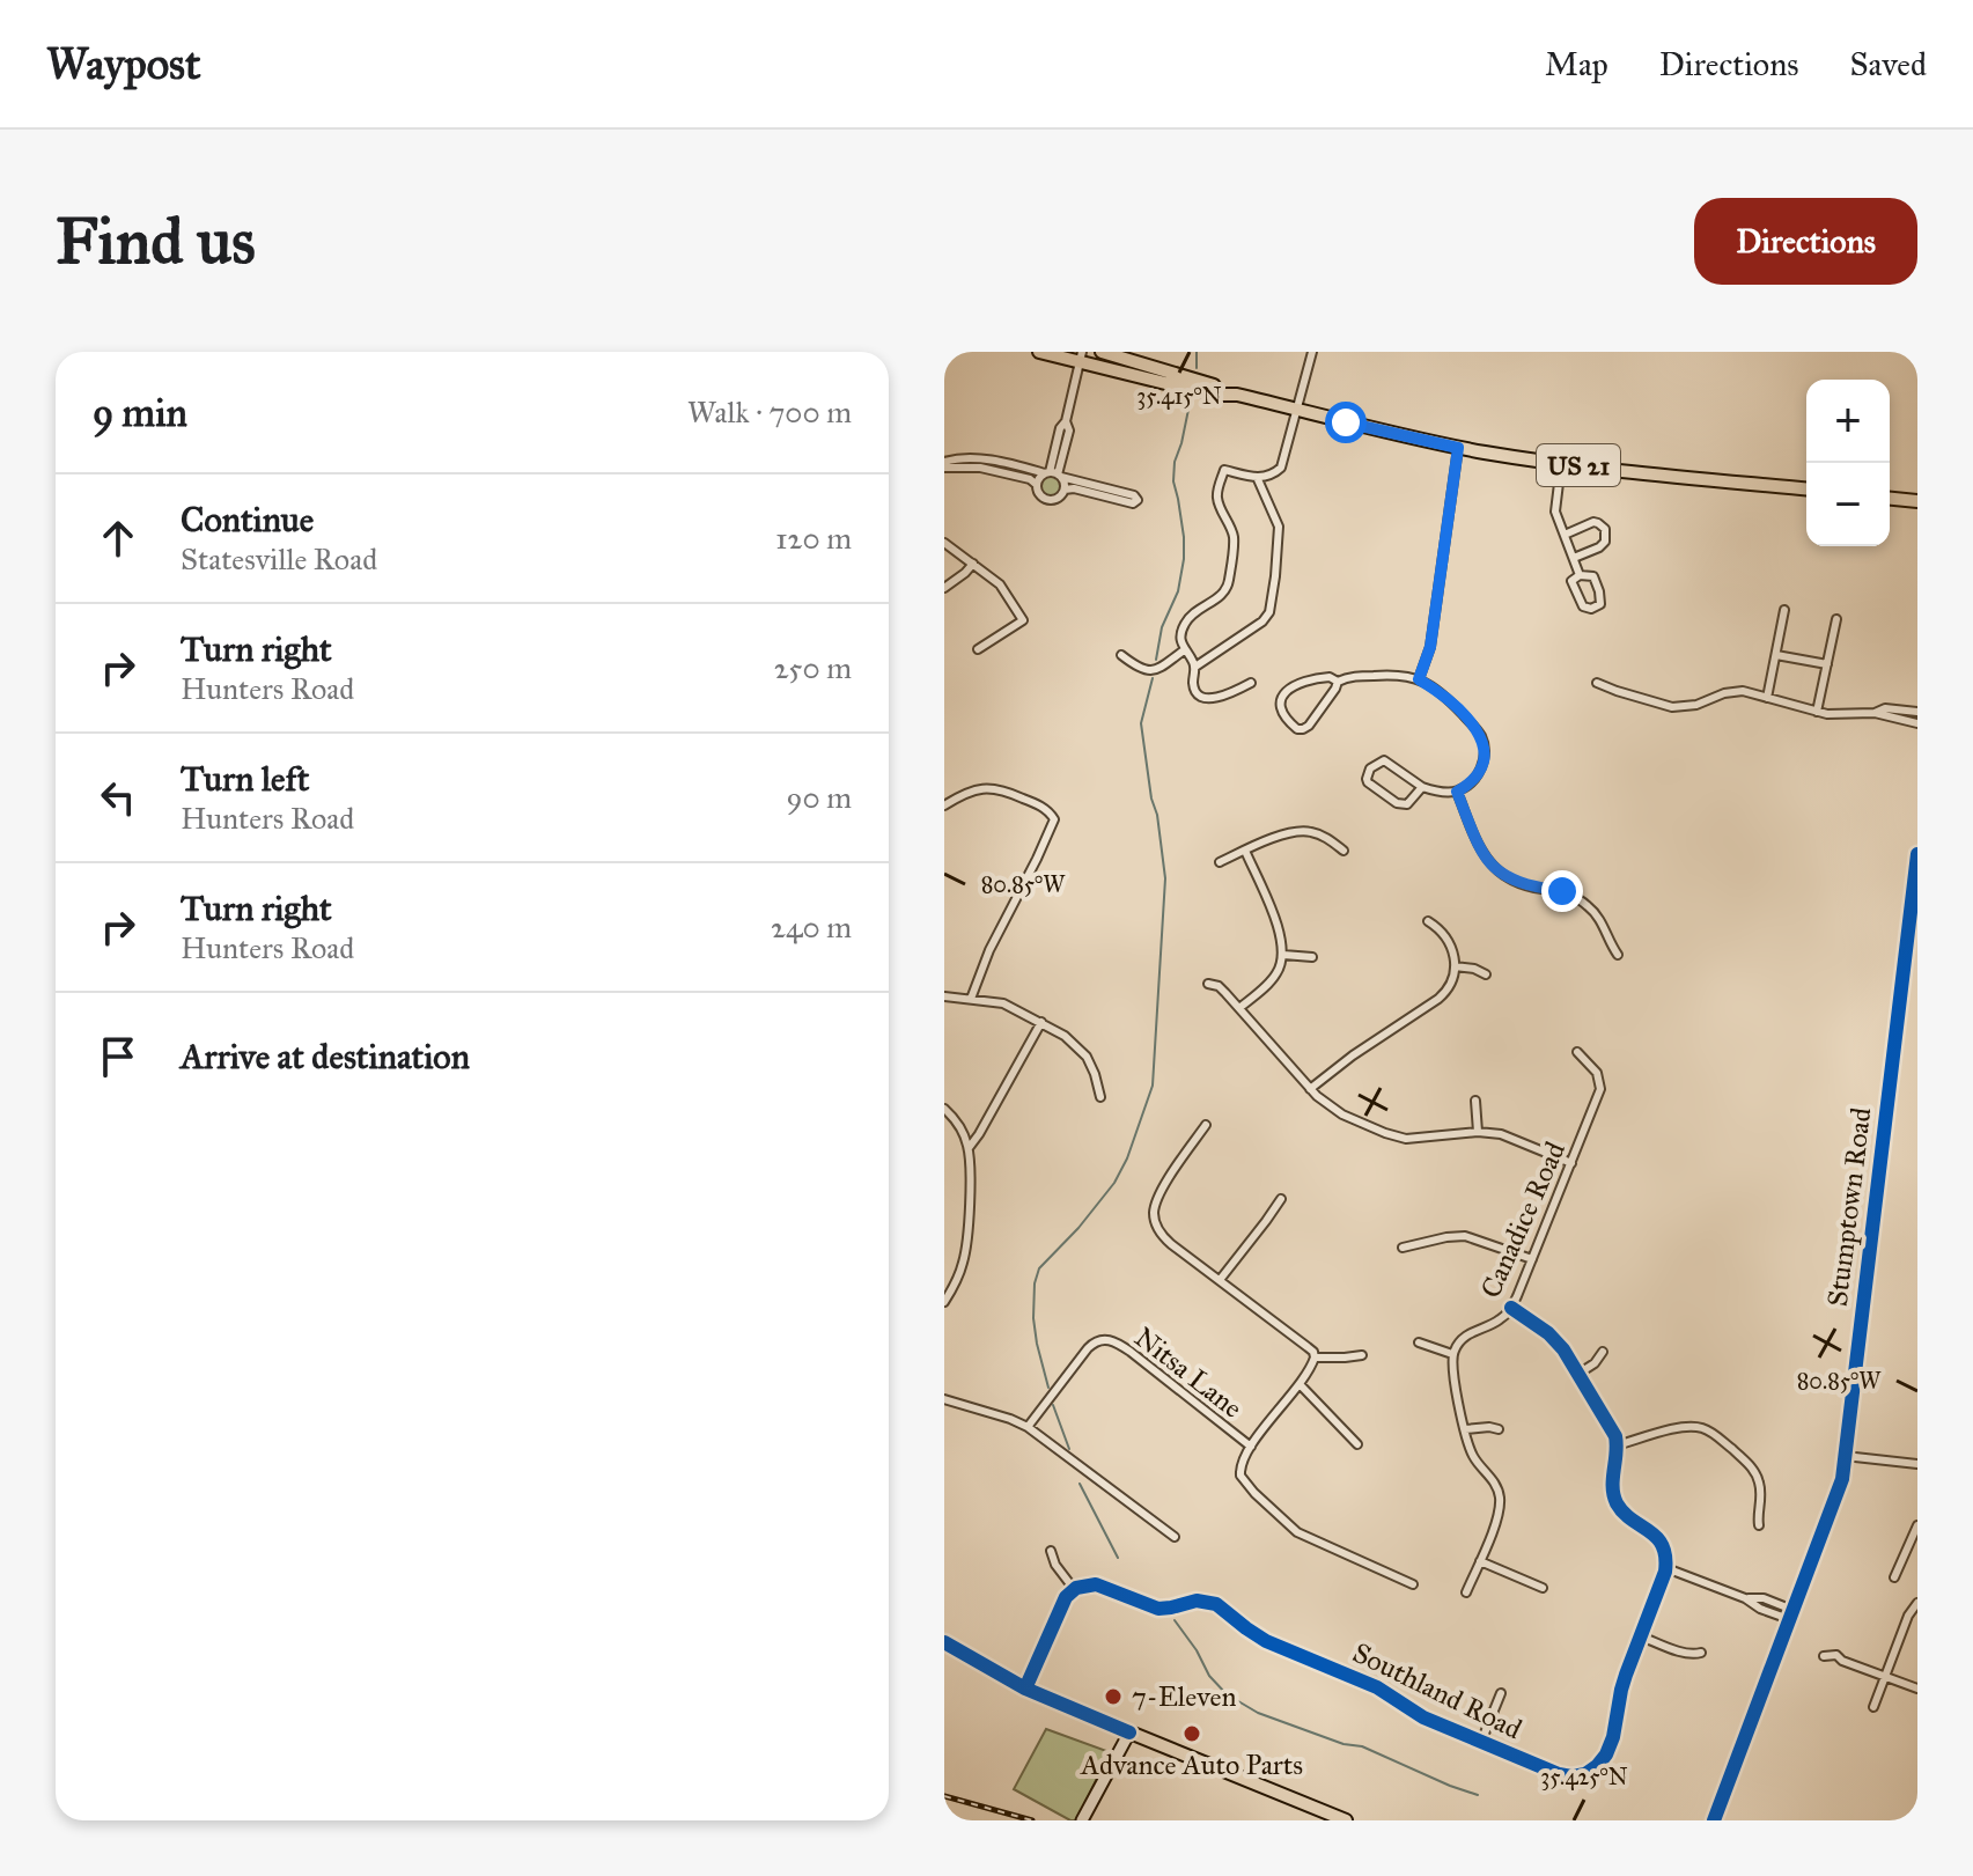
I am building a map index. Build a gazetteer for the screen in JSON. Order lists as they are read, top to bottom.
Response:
{
  "streets": {
    "main road": ["US 21"],
    "street": [
      "Stumptown Road",
      "Canadice Road",
      "Nitsa Lane",
      "Southland Road"
    ]
  },
  "places": ["7-Eleven", "Advance Auto Parts"],
  "page": {
    "header": "Waypost",
    "nav": ["Map", "Directions", "Saved"],
    "buttons": "Directions",
    "title": "Find us",
    "heading": ["9 min", "Walk · 700 m"],
    "map_buttons": ["+", "−"],
    "list": [
      ["Continue", "Statesville Road", "120 m"],
      ["Turn right", "Hunters Road", "250 m"],
      ["Turn left", "Hunters Road", "90 m"],
      ["Turn right", "Hunters Road", "240 m"],
      "Arrive at destination"
    ]
  },
  "coordinates": ["35.415°N", "80.85°W", "35.425°N"]
}
